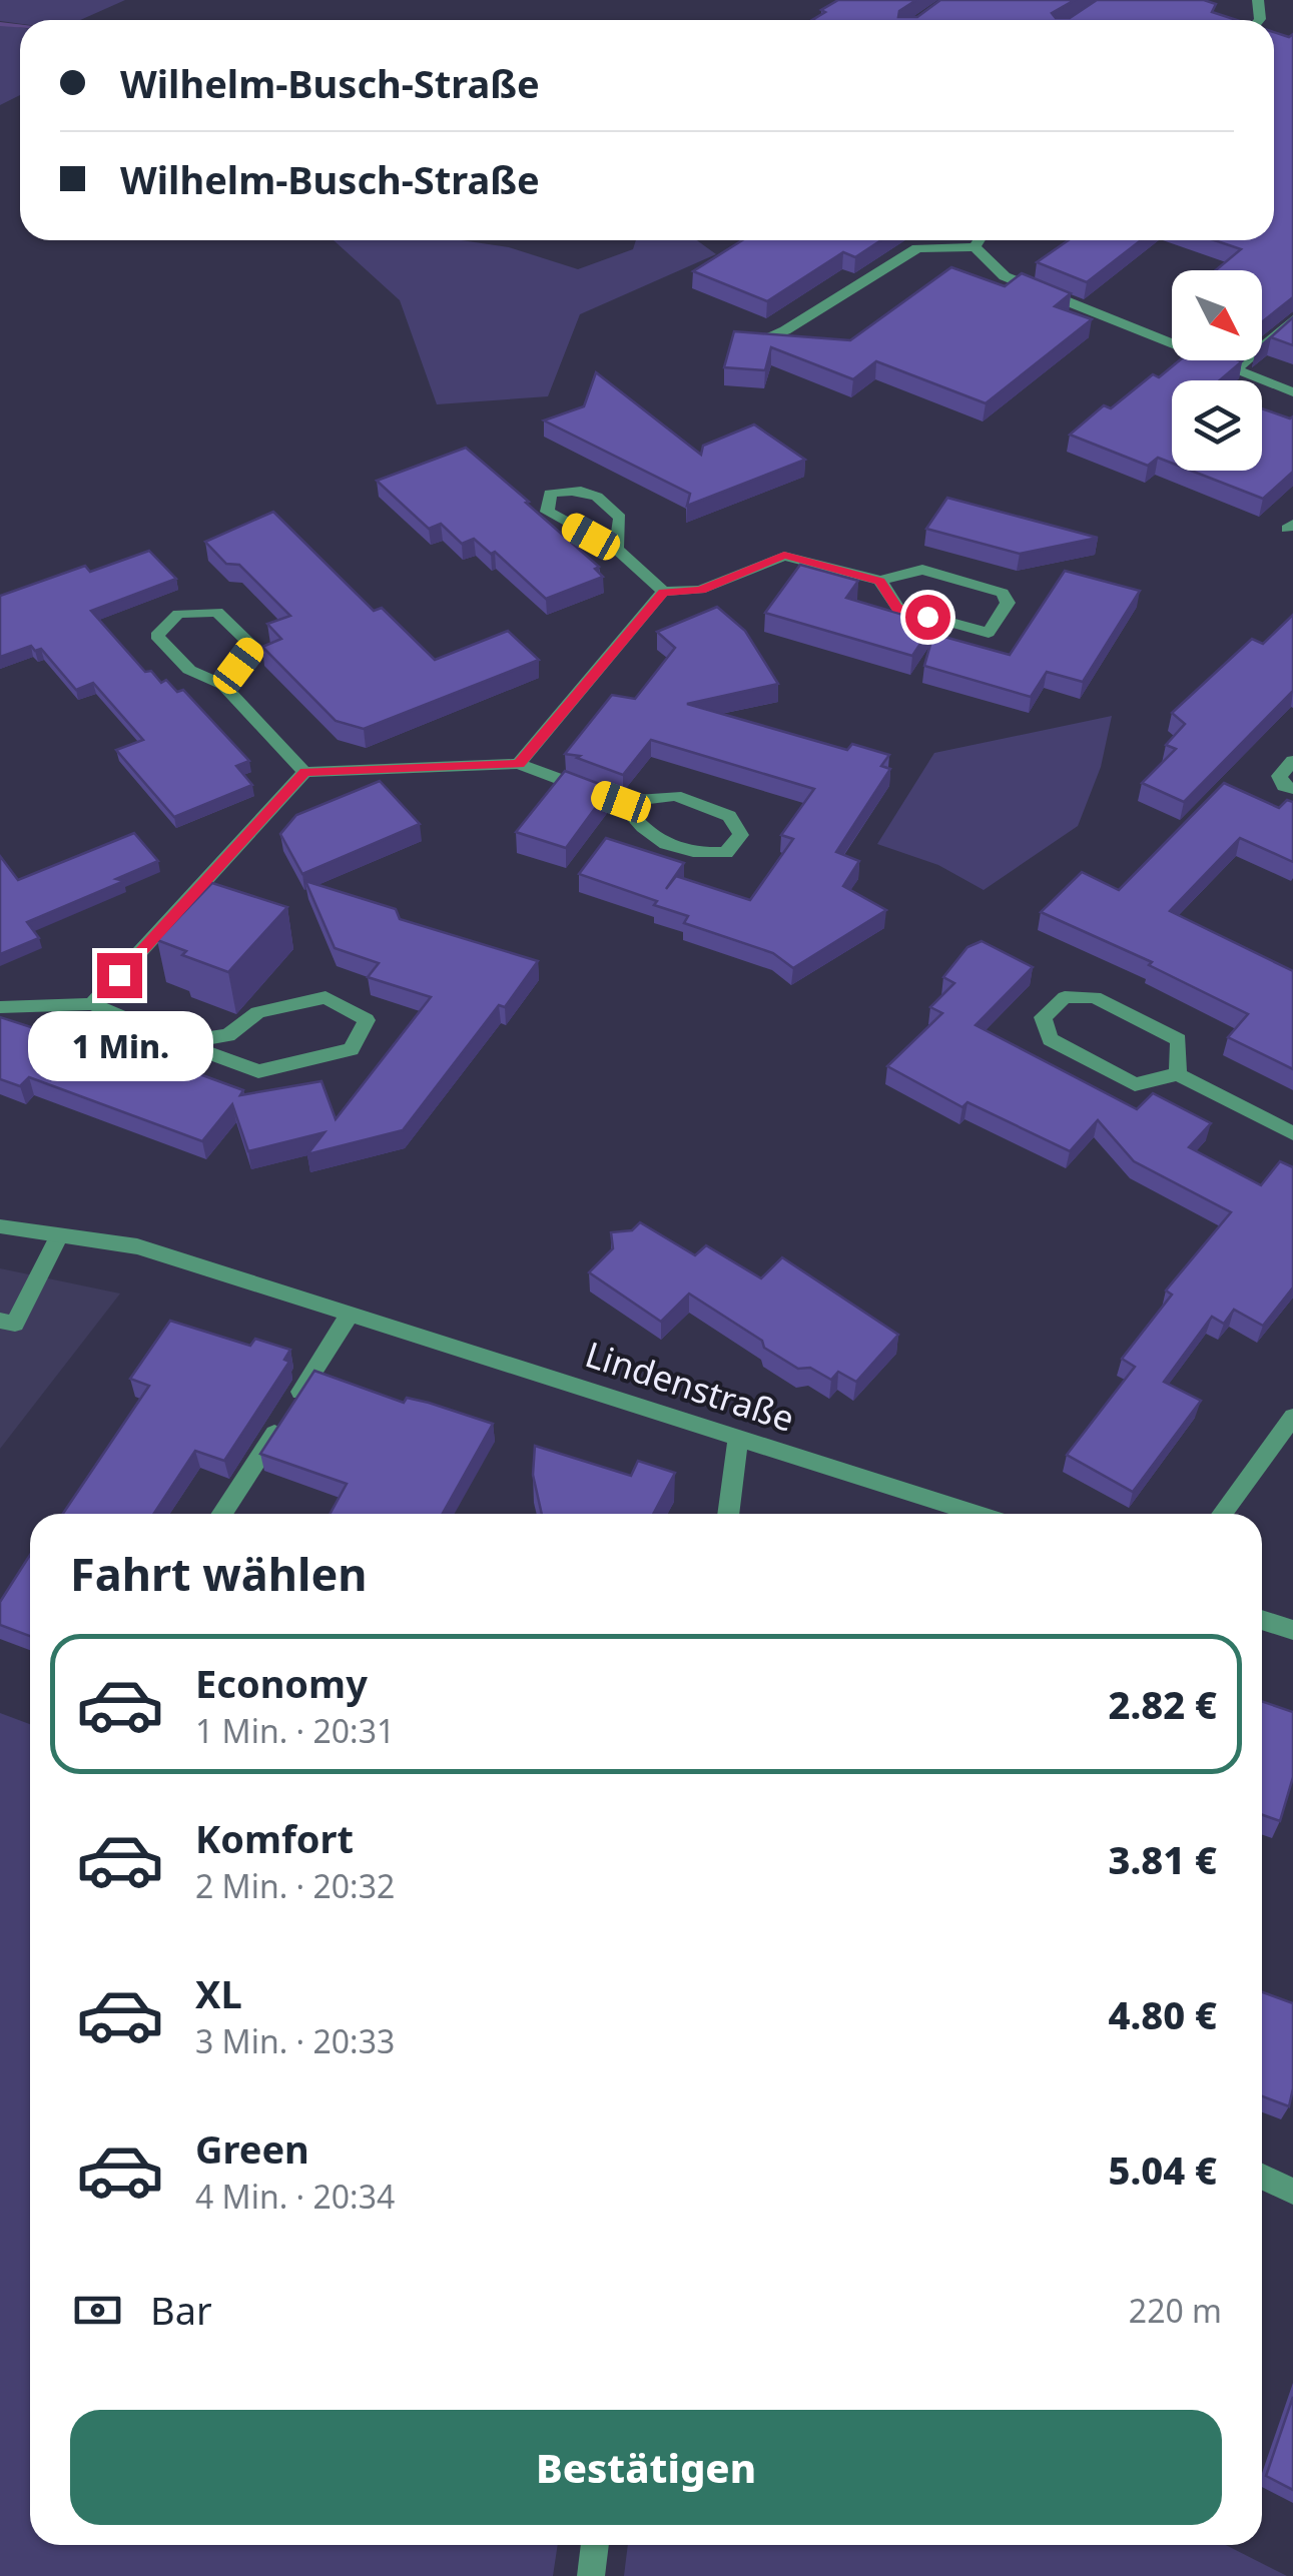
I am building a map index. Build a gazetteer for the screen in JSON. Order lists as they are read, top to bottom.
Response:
{
  "streets": {
    "street": ["Lindenstraße"]
  },
  "north": "bottom right",
  "page": {
    "banner": ["Wilhelm-Busch-Straße", "Wilhelm-Busch-Straße"],
    "bubble": "1 Min.",
    "heading": "Fahrt wählen",
    "list": [
      {
        "name": "Economy",
        "note": "1 Min. · 20:31",
        "value": "2.82 €"
      },
      {
        "name": "Komfort",
        "note": "2 Min. · 20:32",
        "value": "3.81 €"
      },
      {
        "name": "XL",
        "note": "3 Min. · 20:33",
        "value": "4.80 €"
      },
      {
        "name": "Green",
        "note": "4 Min. · 20:34",
        "value": "5.04 €"
      }
    ],
    "pay": ["Bar", "220 m"],
    "buttons": "Bestätigen"
  }
}
